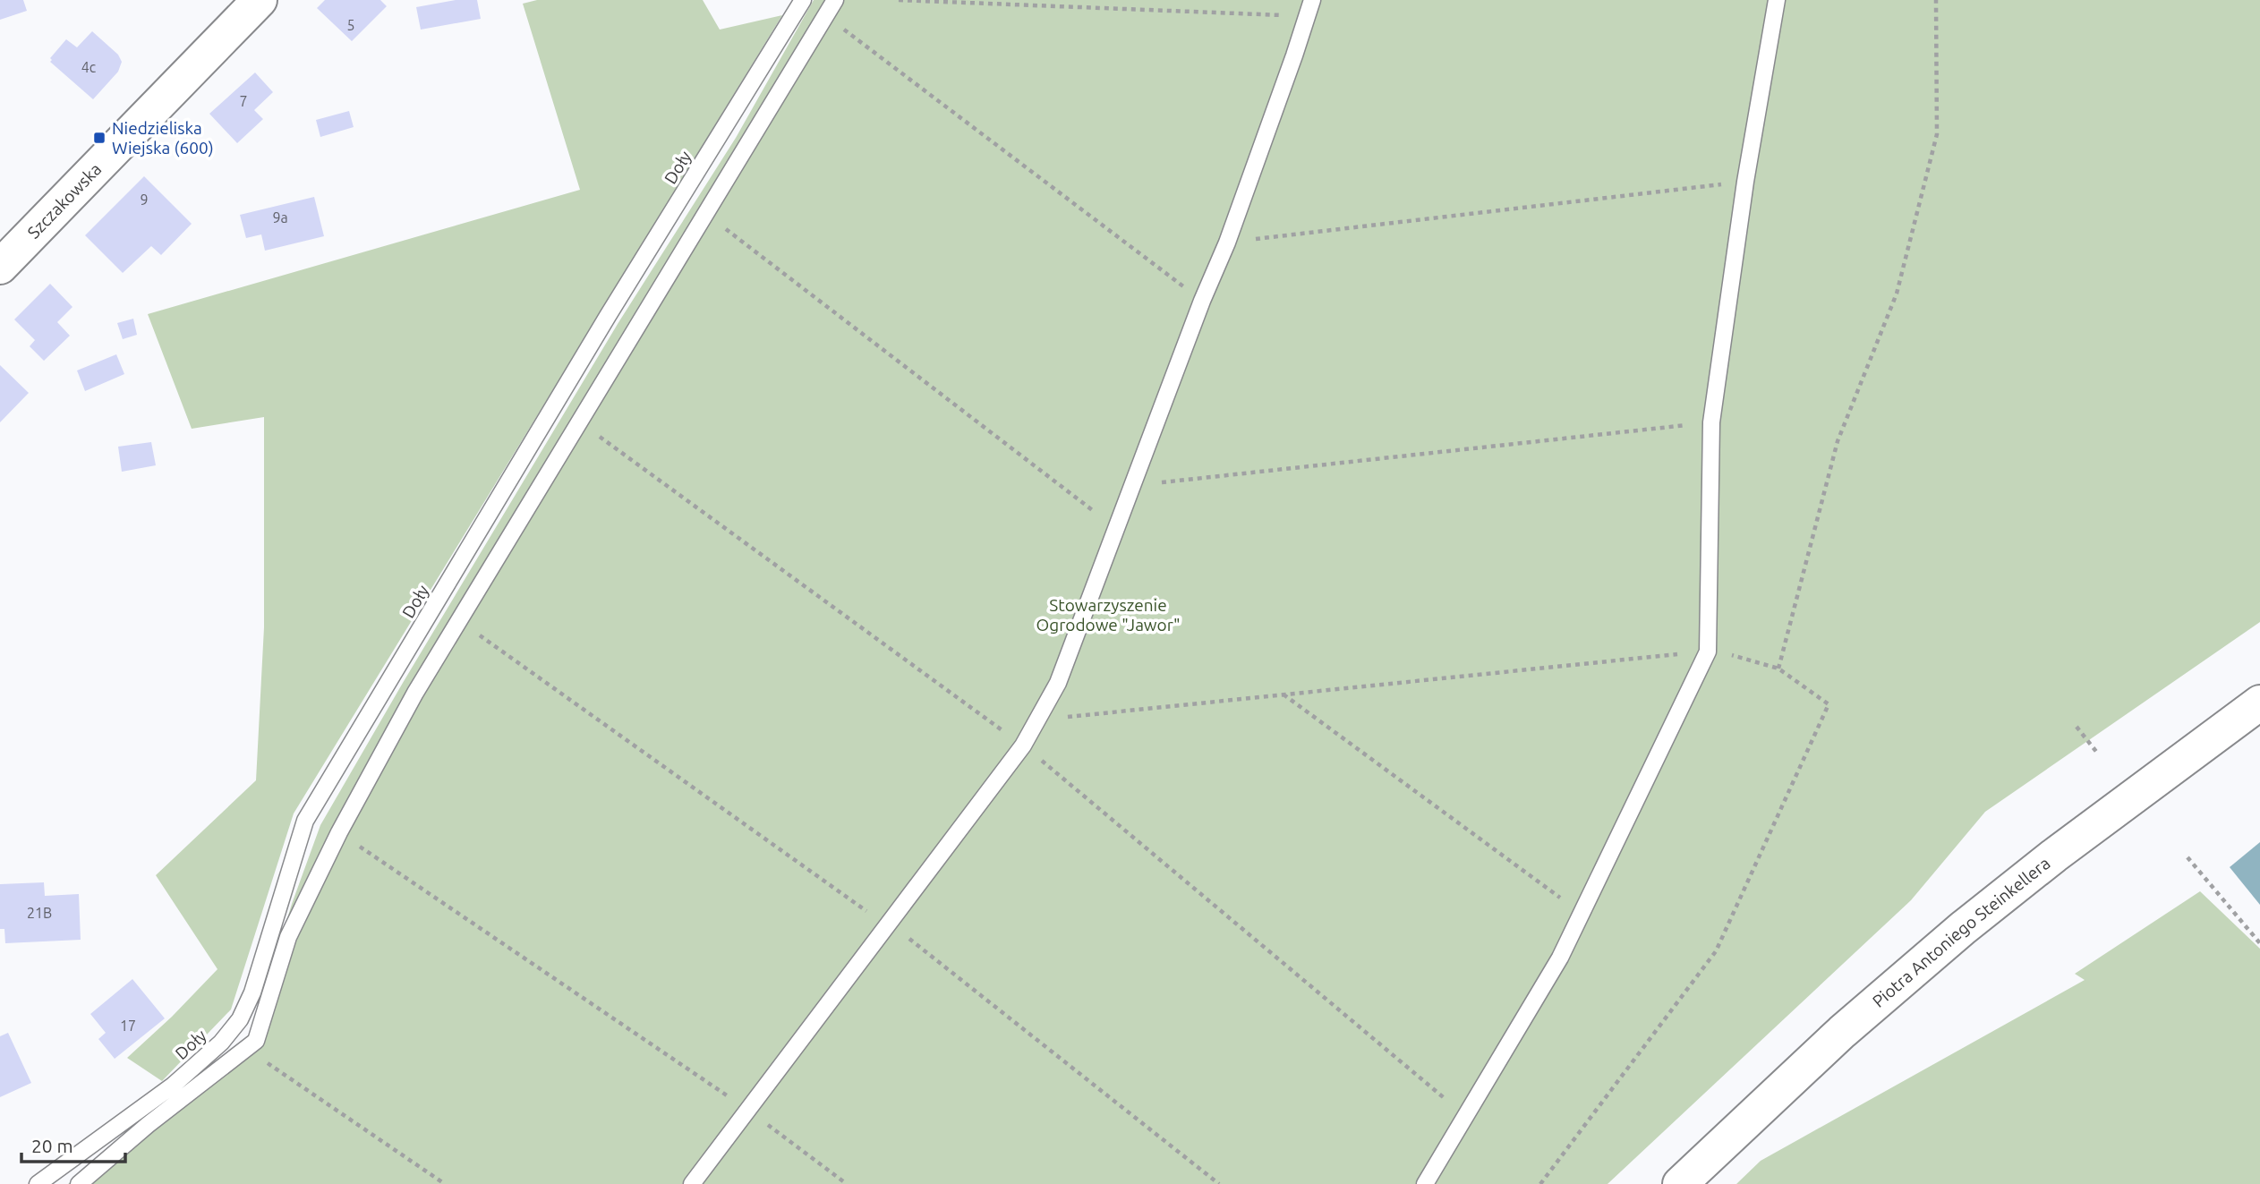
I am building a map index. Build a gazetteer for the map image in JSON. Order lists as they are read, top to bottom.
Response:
{
  "streets": {
    "street": ["Szczakowska", "Piotra Antoniego Steinkellera"],
    "lane": ["Doły"]
  },
  "parks": ["Stowarzyszenie Ogrodowe \"Jawor\""],
  "places": {
    "transit": ["Niedzieliska Wiejska (600)"]
  },
  "house_numbers": [
    "5",
    "4c",
    "7",
    "9",
    "9a",
    "21B",
    "17"
  ],
  "scale_bar": "20 m"
}
